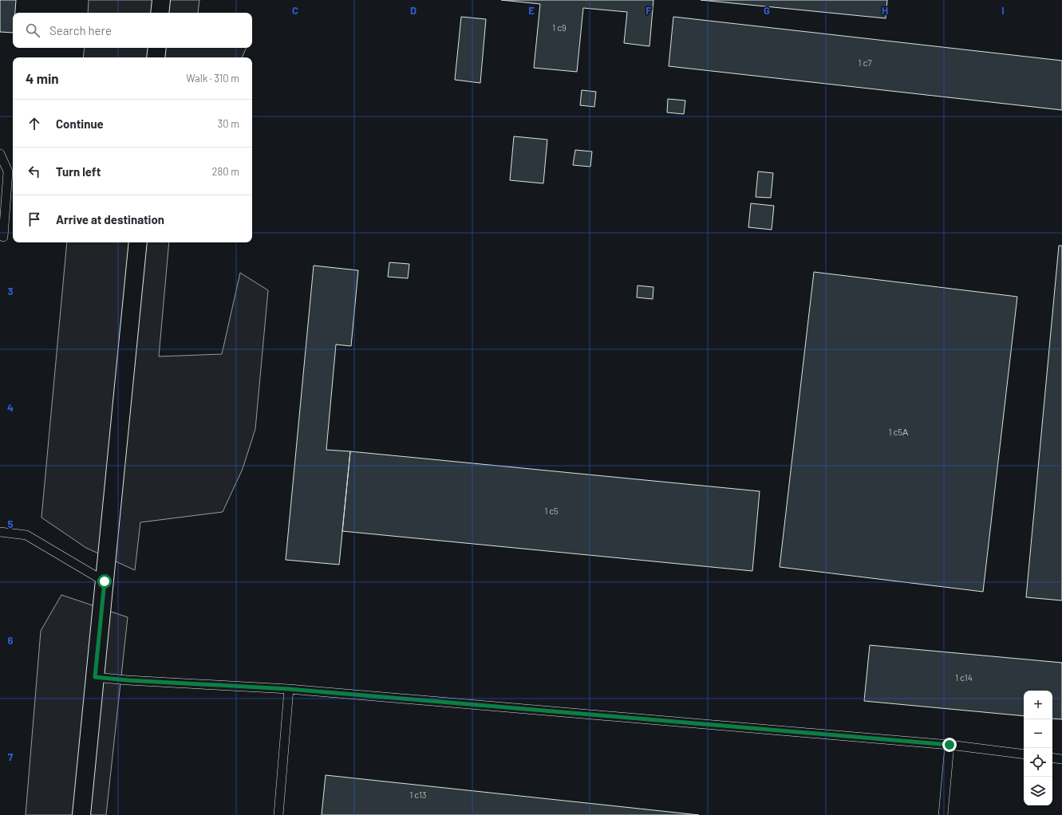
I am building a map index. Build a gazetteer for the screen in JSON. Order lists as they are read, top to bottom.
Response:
{
  "house_numbers": [
    "1 с9",
    "1 с7",
    "1 с5А",
    "1 с5",
    "1 с14",
    "1 с13"
  ],
  "page": {
    "search": "Search here",
    "heading": ["4 min", "Walk · 310 m"],
    "list": [
      ["Continue", "30 m"],
      ["Turn left", "280 m"],
      "Arrive at destination"
    ],
    "map_buttons": ["+", "−"]
  },
  "grid": {
    "columns": [
      "C",
      "D",
      "E",
      "F",
      "G",
      "H",
      "I"
    ],
    "rows": [
      "3",
      "4",
      "5",
      "6",
      "7"
    ]
  }
}
